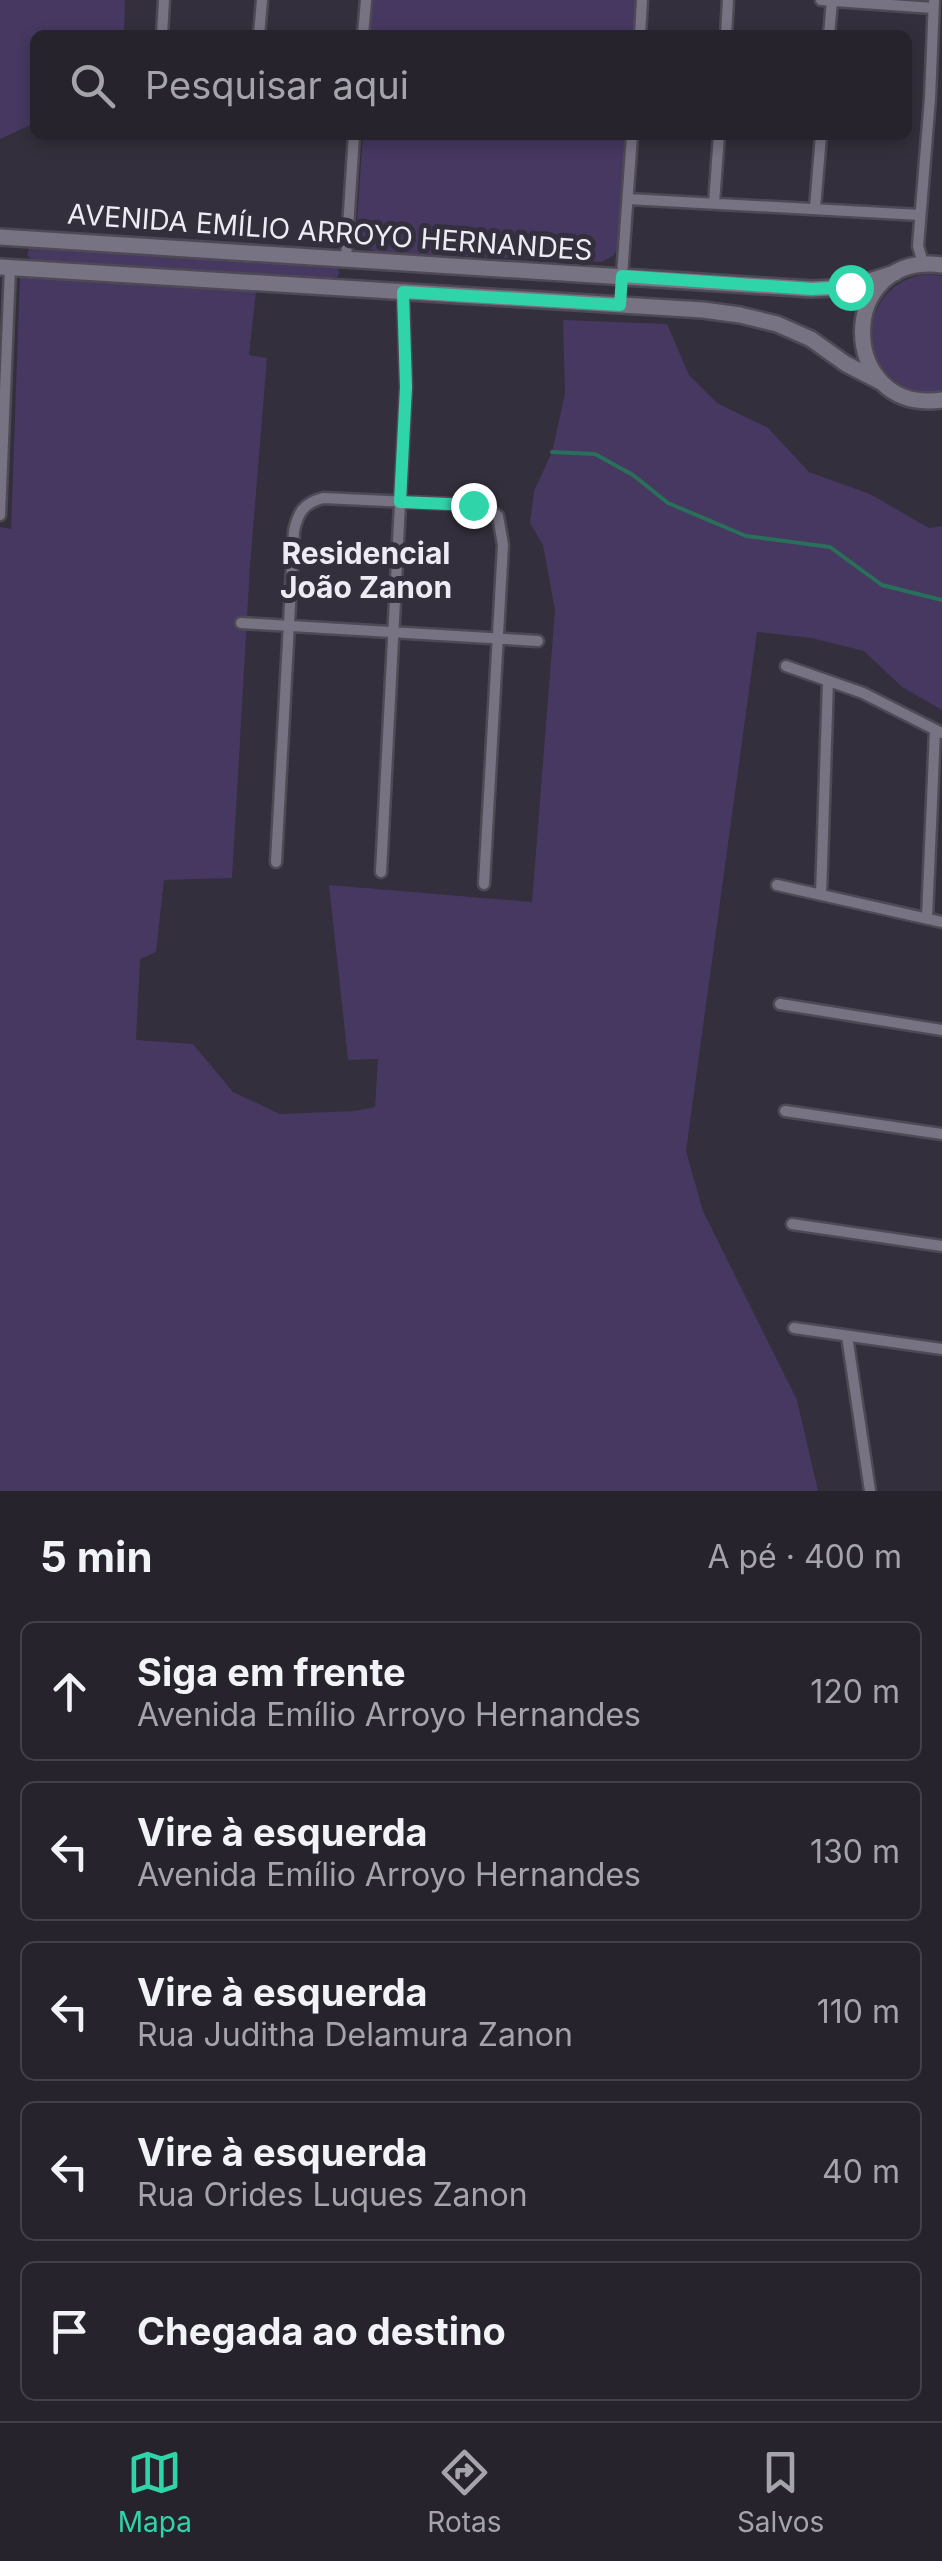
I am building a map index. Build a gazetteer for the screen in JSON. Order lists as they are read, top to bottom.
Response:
{
  "streets": {
    "main road": ["AVENIDA EMÍLIO ARROYO HERNANDES"]
  },
  "districts": ["Residencial João Zanon"],
  "page": {
    "search": "Pesquisar aqui",
    "heading": ["5 min", "A pé · 400 m"],
    "list": [
      ["Siga em frente", "Avenida Emílio Arroyo Hernandes", "120 m"],
      ["Vire à esquerda", "Avenida Emílio Arroyo Hernandes", "130 m"],
      ["Vire à esquerda", "Rua Juditha Delamura Zanon", "110 m"],
      ["Vire à esquerda", "Rua Orides Luques Zanon", "40 m"],
      "Chegada ao destino"
    ],
    "nav": ["Mapa", "Rotas", "Salvos"]
  }
}
